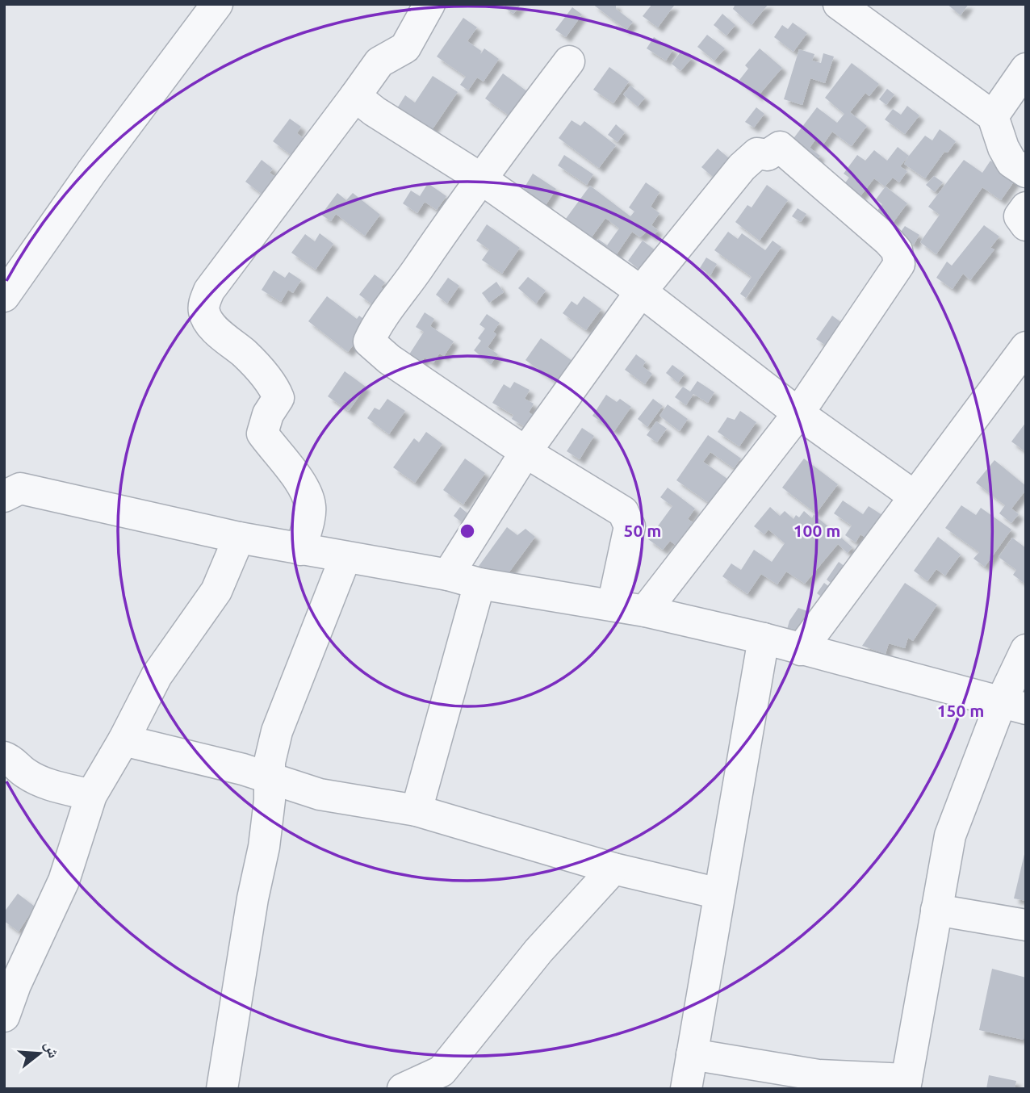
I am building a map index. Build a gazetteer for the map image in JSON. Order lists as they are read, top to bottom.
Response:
{
  "north": "right",
  "rings": ["50 m", "100 m", "150 m"]
}
